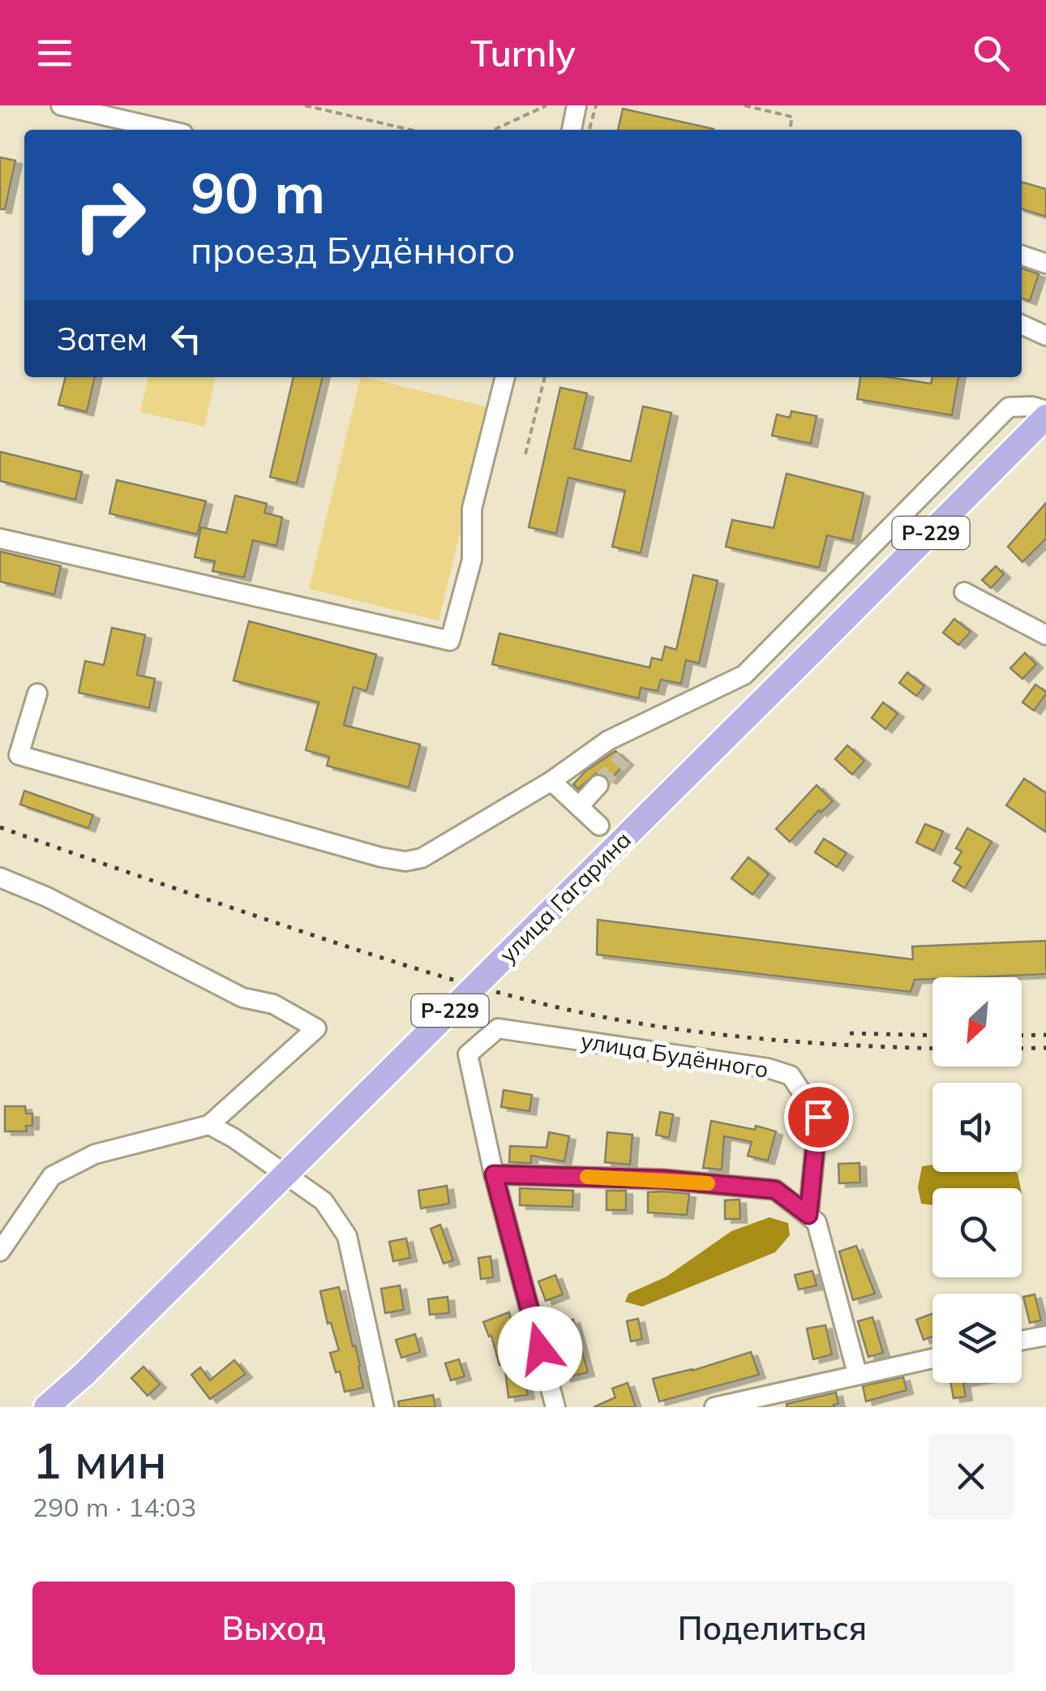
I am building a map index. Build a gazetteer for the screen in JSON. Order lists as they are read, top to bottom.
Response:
{
  "streets": {
    "main road": ["Р-229", "улица Гагарина"],
    "street": ["улица Будённого"]
  },
  "north": "bottom left",
  "page": {
    "header": "Turnly",
    "turn": ["90 m", "проезд Будённого"],
    "then": "Затем",
    "heading": ["1 мин", "290 m · 14:03"],
    "buttons": ["Выход", "Поделиться"]
  }
}
